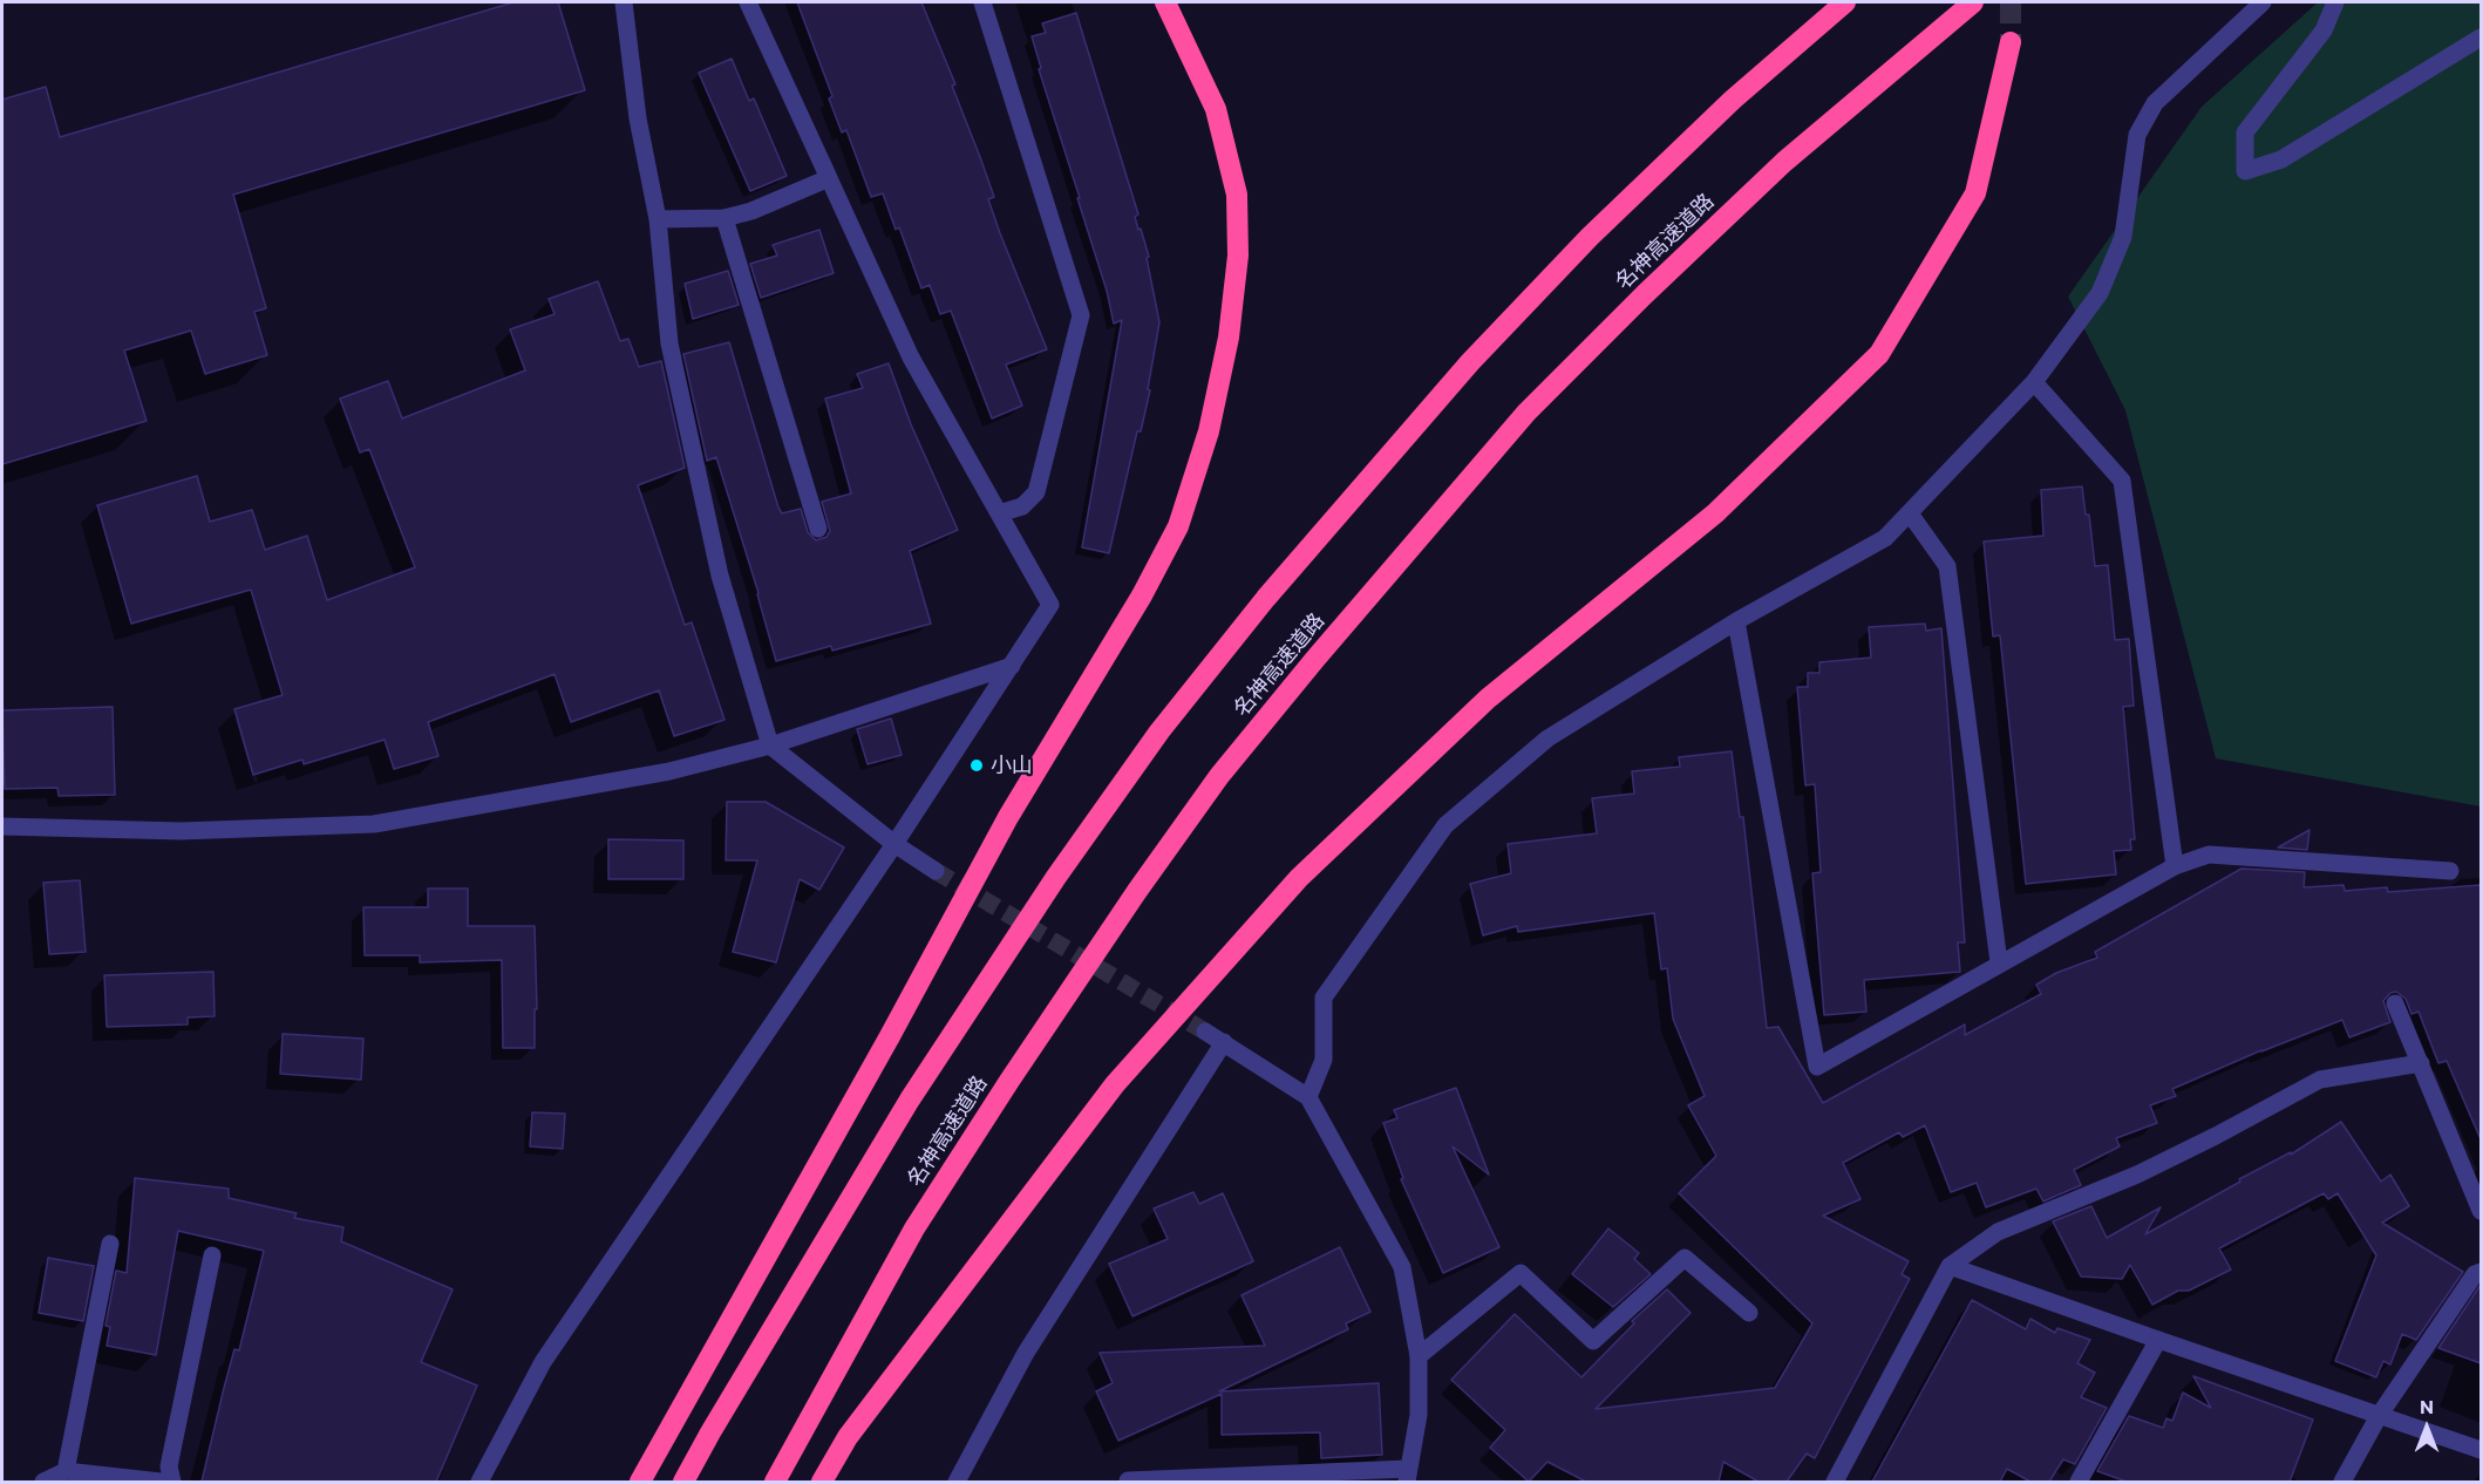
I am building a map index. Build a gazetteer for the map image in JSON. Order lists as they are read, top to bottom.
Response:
{
  "streets": {
    "highway": ["名神高速道路"]
  },
  "places": ["小山"],
  "north": "top"
}
